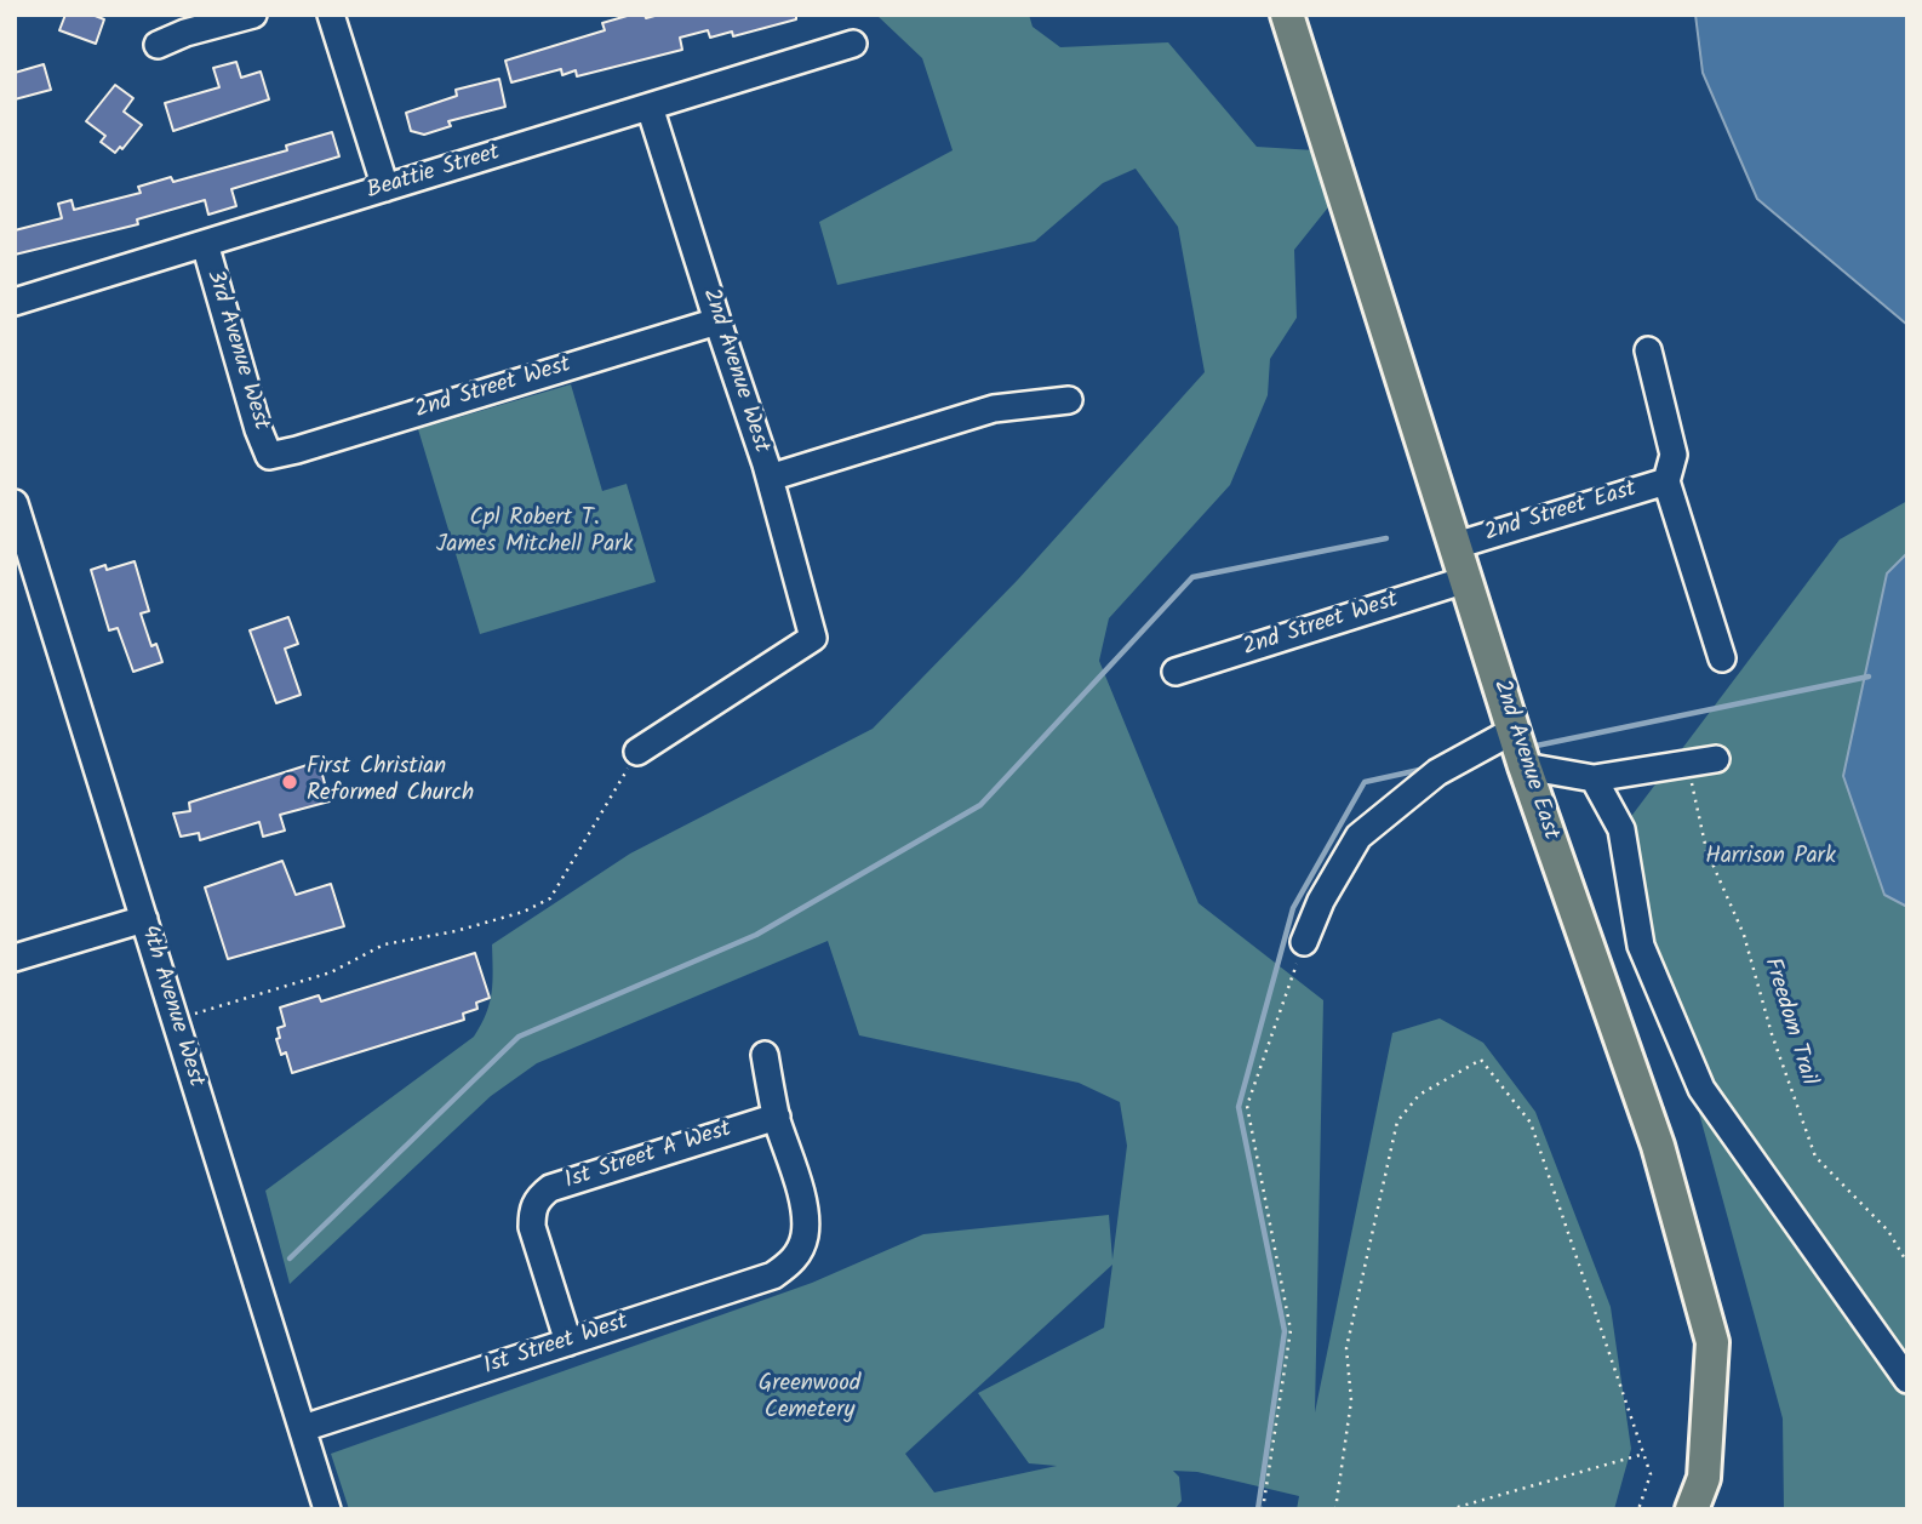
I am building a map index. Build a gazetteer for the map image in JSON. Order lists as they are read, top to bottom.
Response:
{
  "streets": {
    "main road": ["2nd Avenue East"],
    "street": [
      "Beattie Street",
      "3rd Avenue West",
      "2nd Avenue West",
      "2nd Street West",
      "2nd Street East",
      "4th Avenue West",
      "1st Street A West",
      "1st Street West"
    ],
    "path": ["Freedom Trail"]
  },
  "crossings": [
    ["Beattie Street", "3rd Avenue West"],
    ["Beattie Street", "2nd Avenue West"],
    ["3rd Avenue West", "2nd Street West"],
    ["2nd Avenue West", "2nd Street West"],
    ["2nd Street West", "2nd Avenue East"],
    ["2nd Street East", "2nd Avenue East"],
    ["4th Avenue West", "1st Street West"],
    ["1st Street A West", "1st Street West"]
  ],
  "parks": ["Cpl Robert T. James Mitchell Park", "Harrison Park", "Greenwood Cemetery"],
  "places": ["First Christian Reformed Church"]
}
